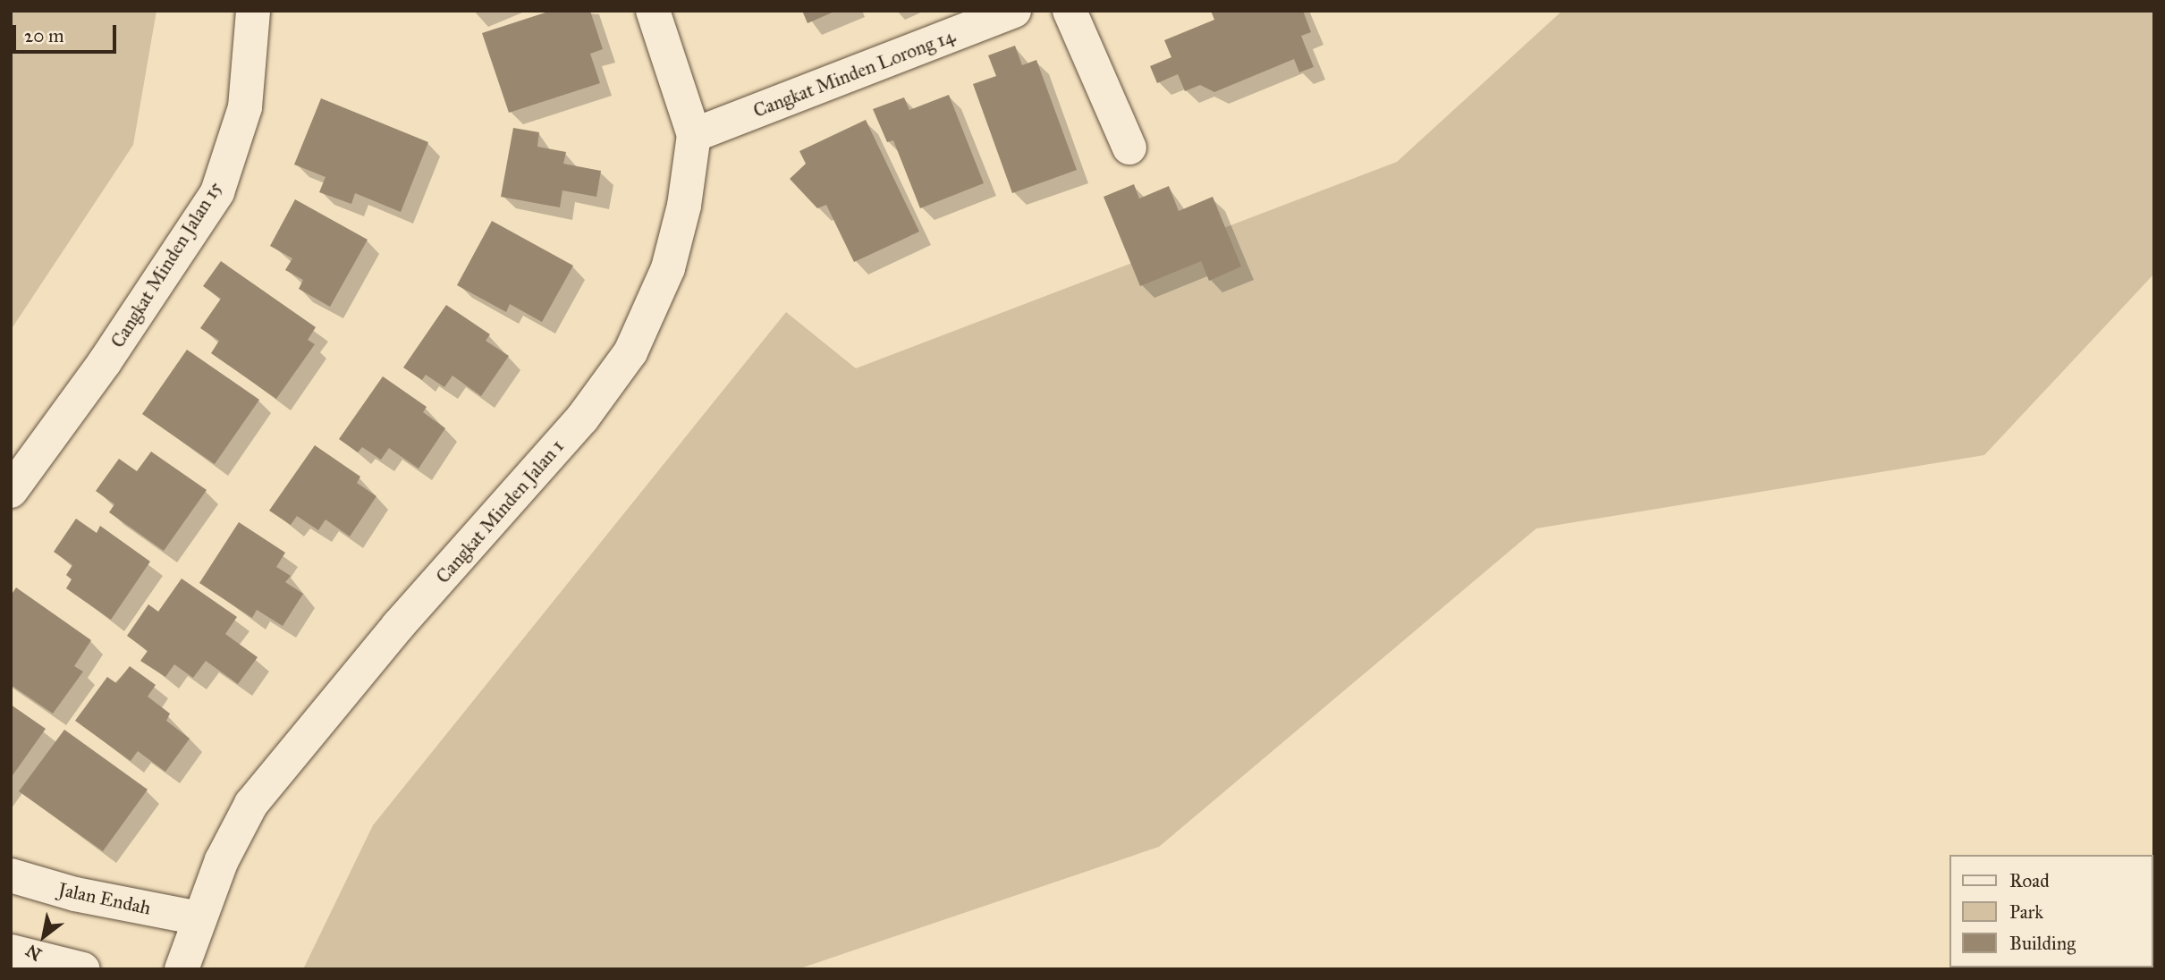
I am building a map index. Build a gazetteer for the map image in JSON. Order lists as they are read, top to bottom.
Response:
{
  "streets": {
    "street": [
      "Cangkat Minden Lorong 14",
      "Cangkat Minden Jalan 15",
      "Cangkat Minden Jalan 1",
      "Jalan Endah"
    ]
  },
  "crossings": [
    ["Cangkat Minden Lorong 14", "Cangkat Minden Jalan 1"],
    ["Cangkat Minden Jalan 1", "Jalan Endah"]
  ],
  "legend": ["Road", "Park", "Building"],
  "scale_bar": "20 m",
  "north": "bottom left"
}
